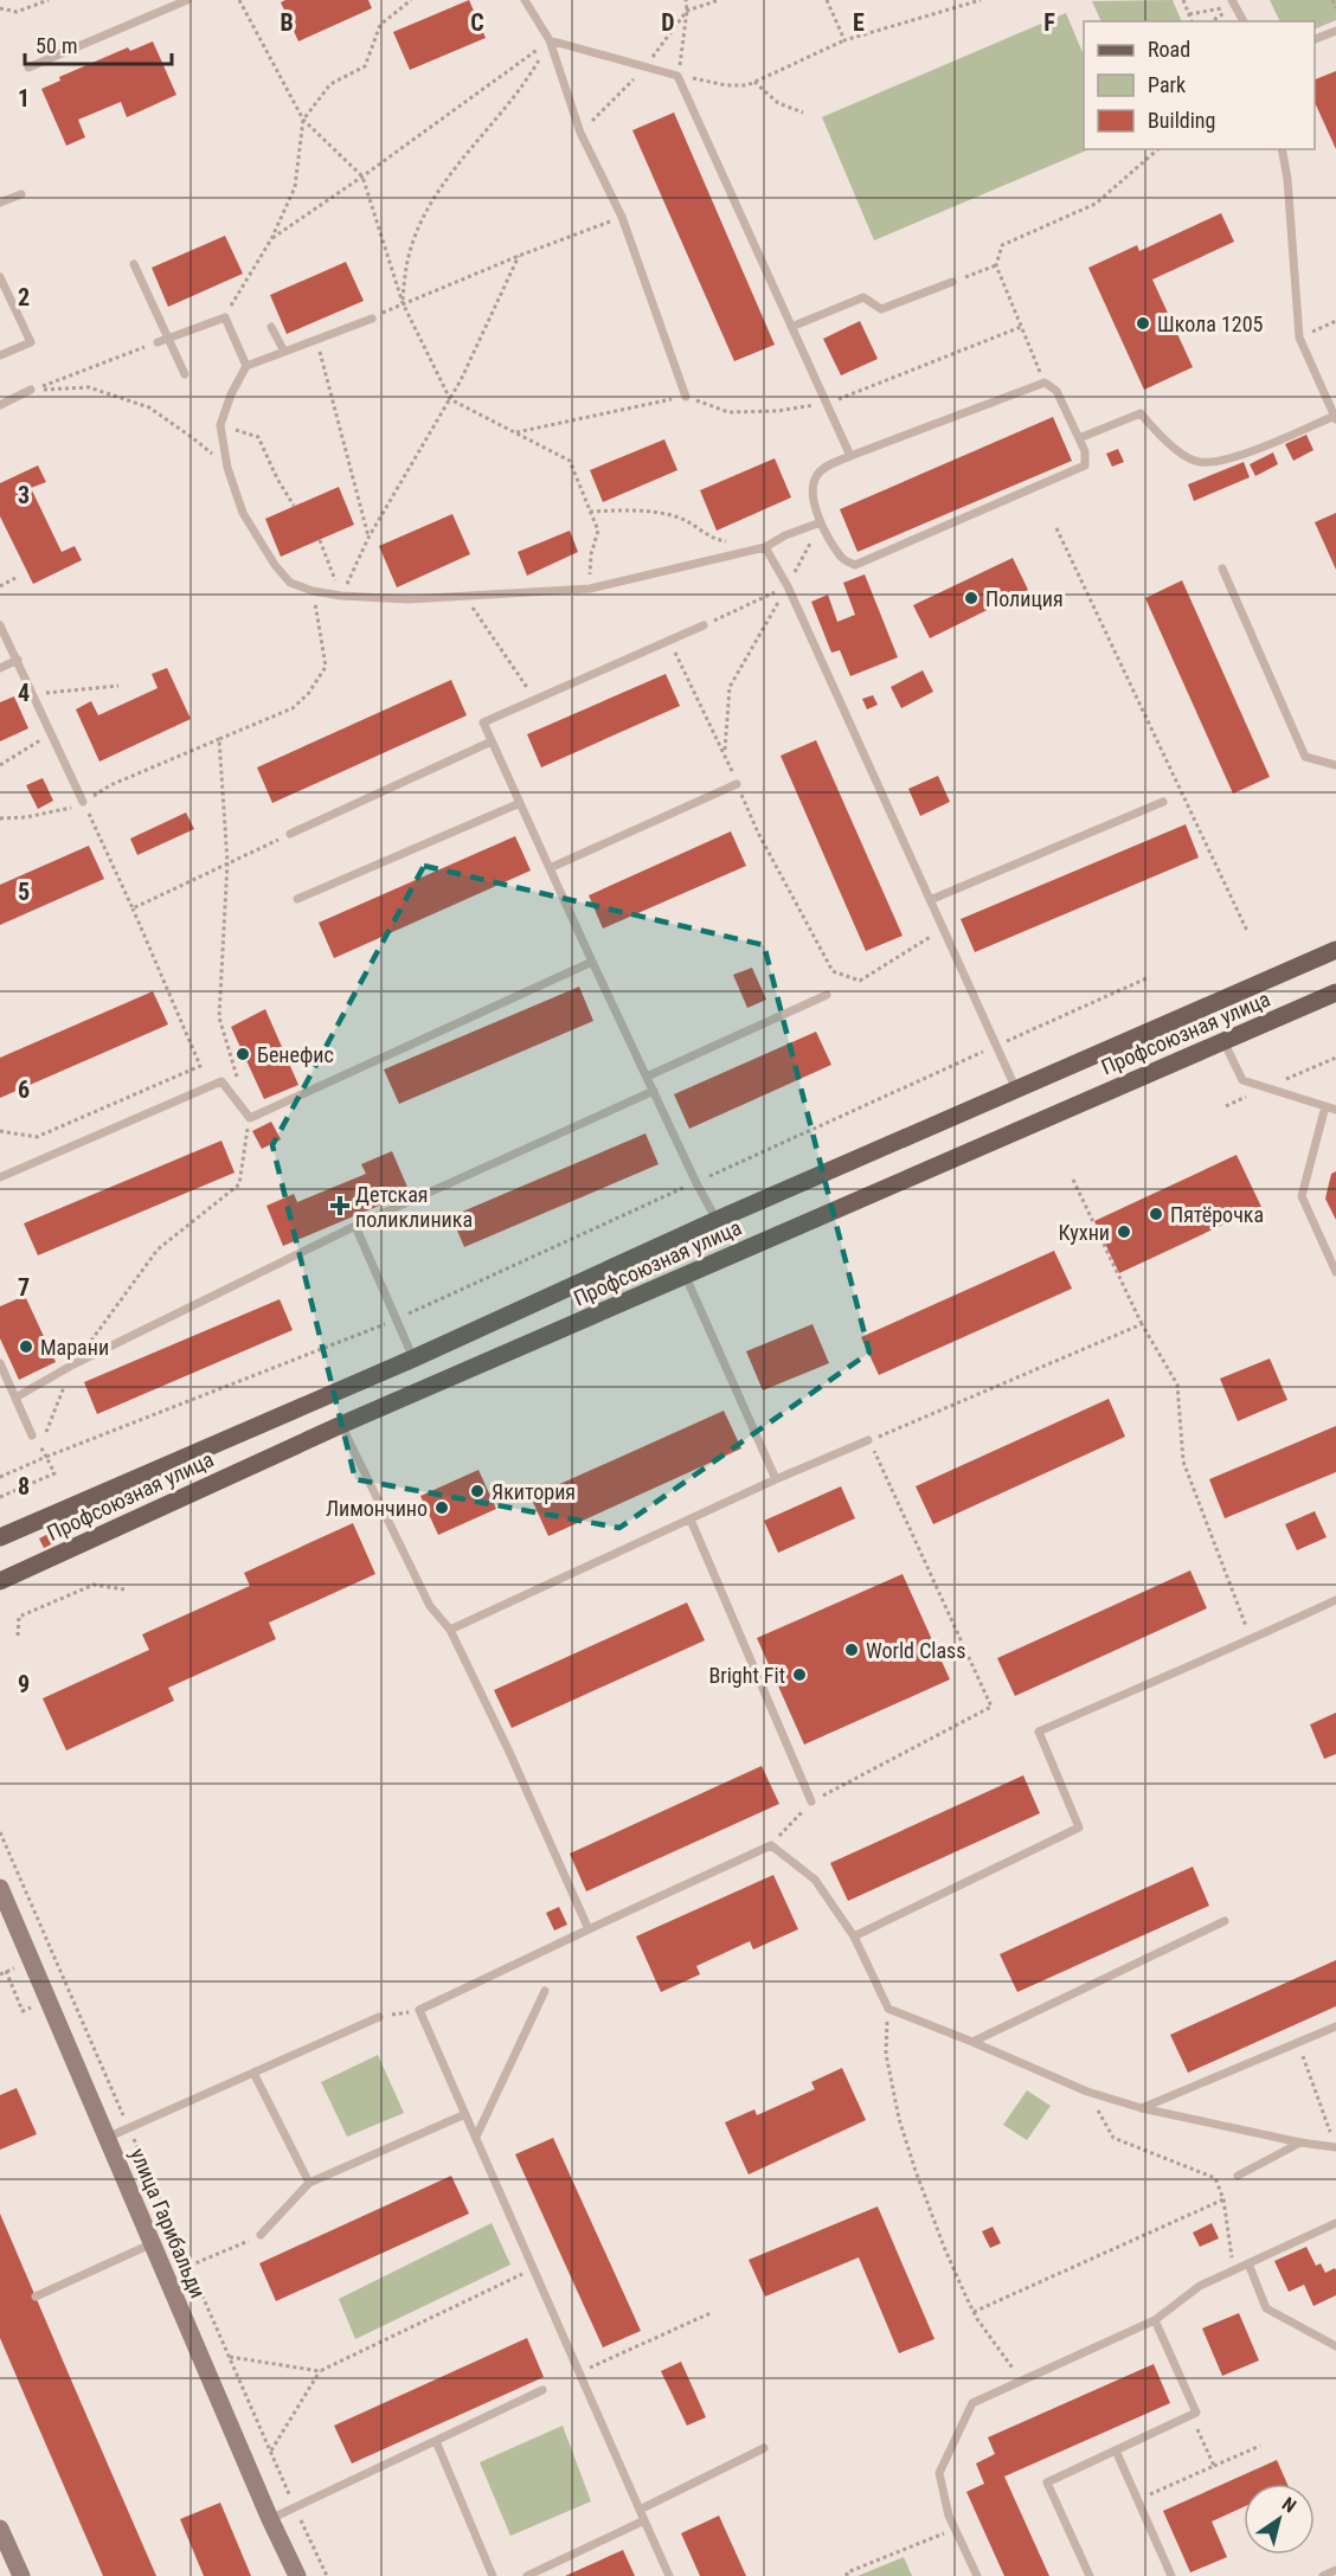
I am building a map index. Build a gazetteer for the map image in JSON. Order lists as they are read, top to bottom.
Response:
{
  "streets": {
    "main road": ["Профсоюзная улица"],
    "street": ["улица Гарибальди"]
  },
  "places": {
    "other": [
      "Школа 1205",
      "Полиция",
      "Бенефис",
      "Пятёрочка",
      "Кухни",
      "Марани",
      "Якитория",
      "Лимончино",
      "World Class",
      "Bright Fit"
    ],
    "health": ["Детская поликлиника"]
  },
  "legend": ["Road", "Park", "Building"],
  "scale_bar": "50 m",
  "north": "top right",
  "grid": {
    "columns": [
      "B",
      "C",
      "D",
      "E",
      "F"
    ],
    "rows": [
      "1",
      "2",
      "3",
      "4",
      "5",
      "6",
      "7",
      "8",
      "9"
    ]
  }
}
